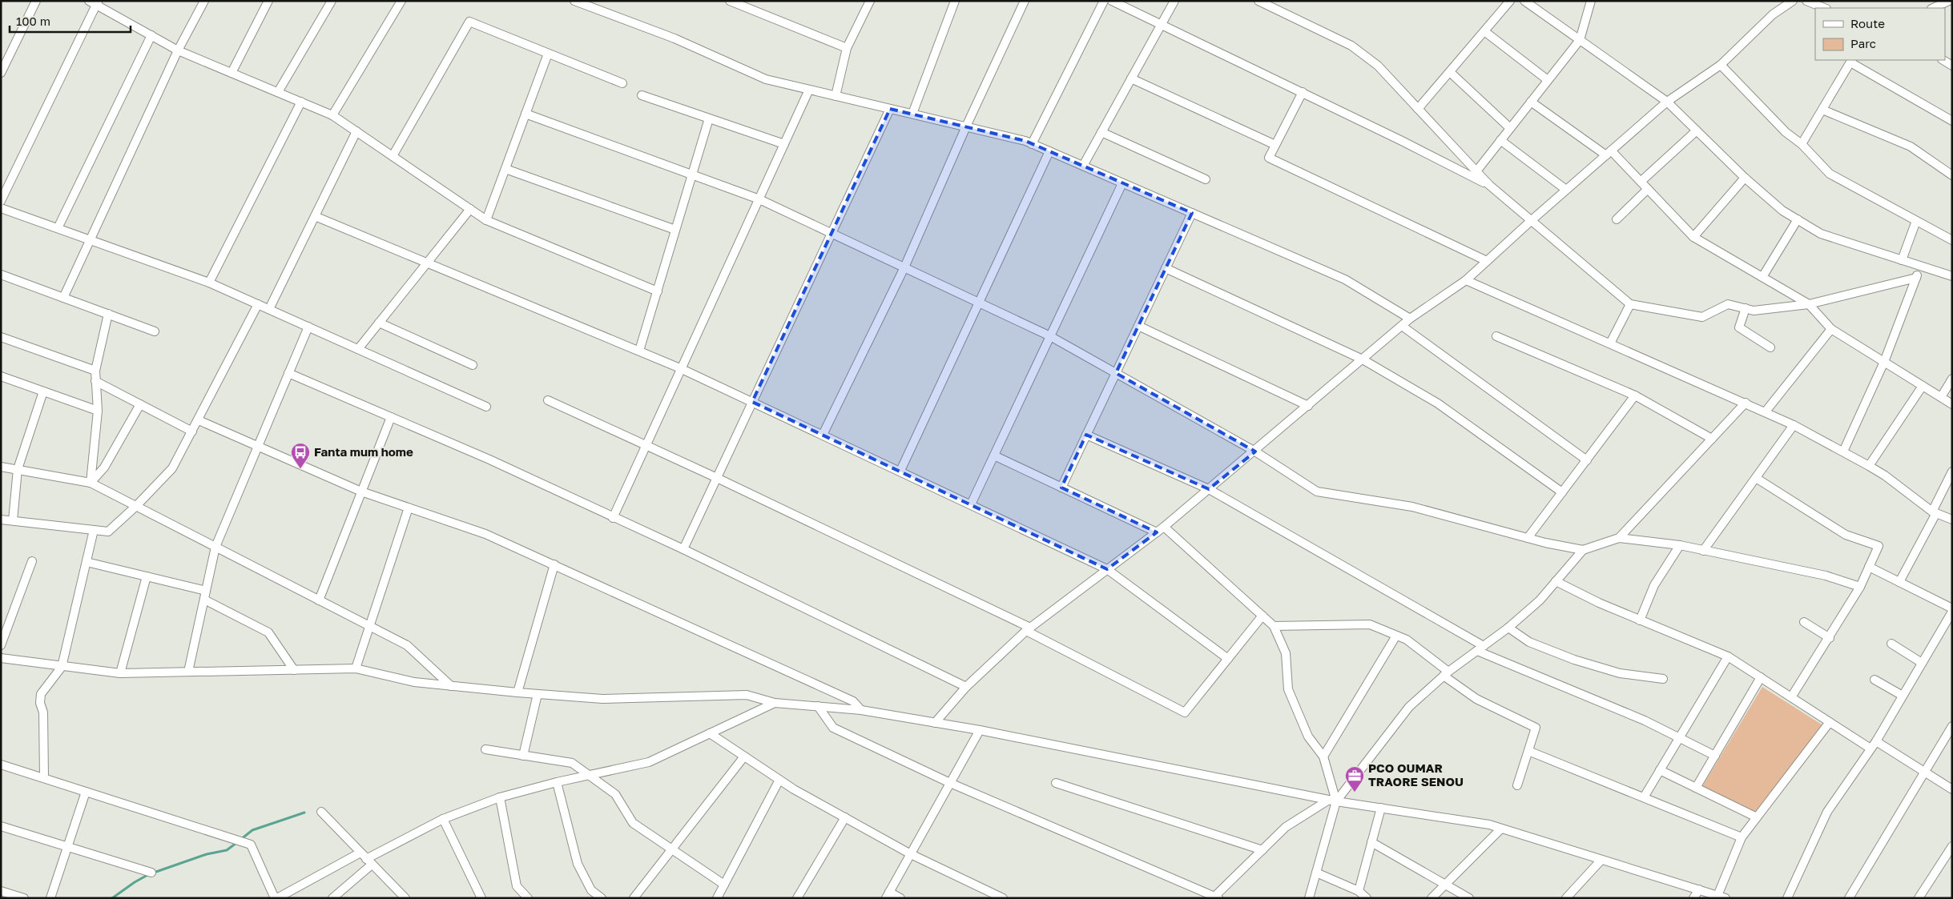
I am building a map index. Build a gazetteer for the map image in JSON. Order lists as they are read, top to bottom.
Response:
{
  "places": {
    "bus stop": ["Fanta mum home"],
    "office": ["PCO OUMAR TRAORE SENOU"]
  },
  "legend": ["Route", "Parc"],
  "scale_bar": "100 m"
}
